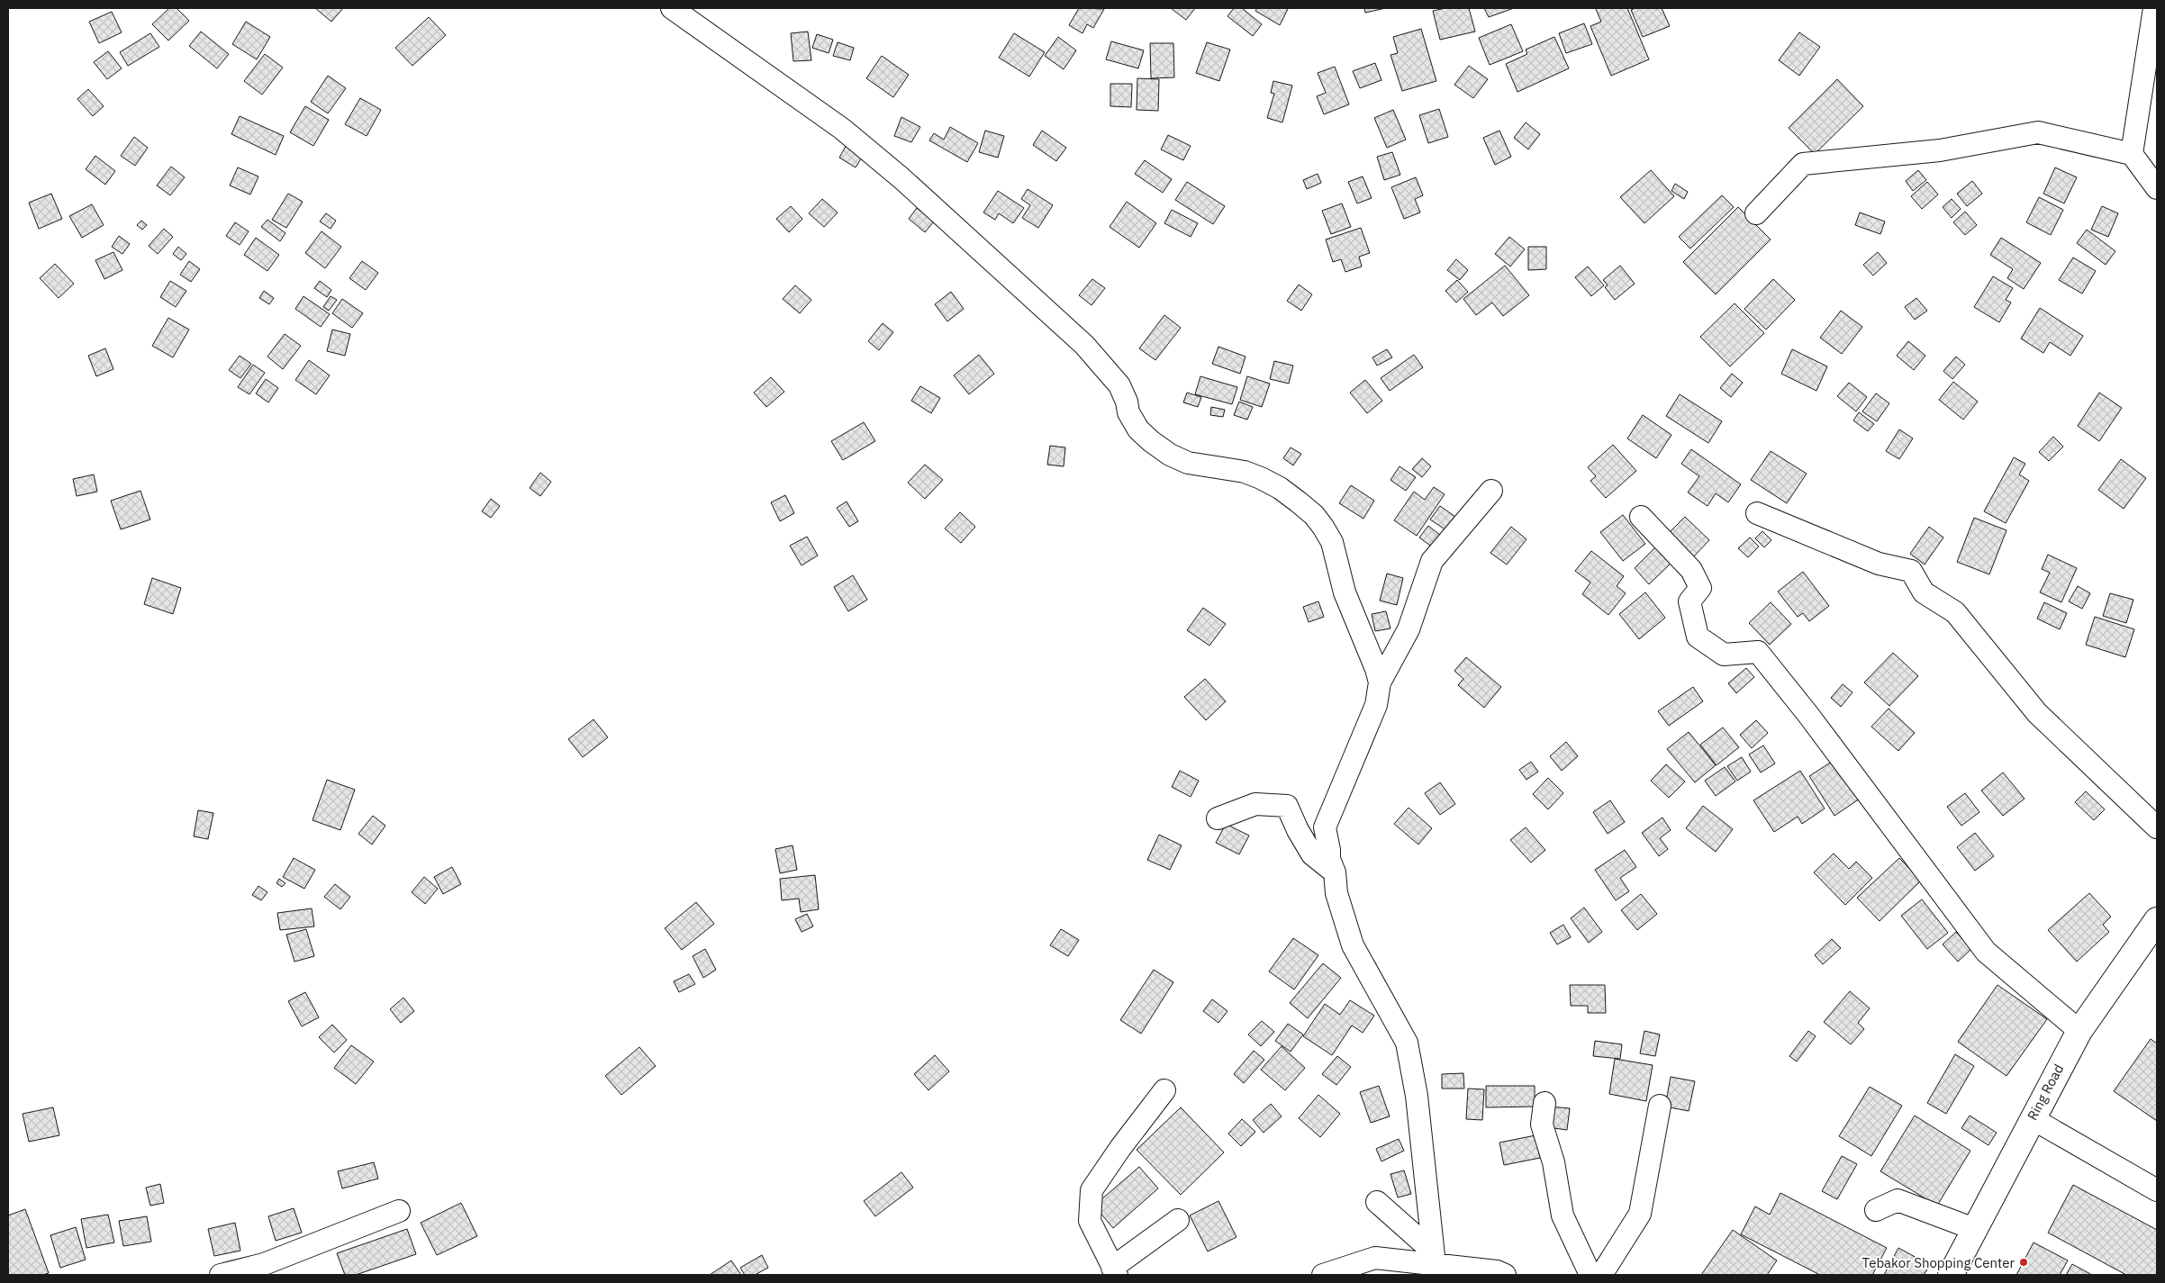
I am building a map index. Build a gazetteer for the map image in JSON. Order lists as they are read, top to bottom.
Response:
{
  "streets": {
    "main road": ["Ring Road"]
  },
  "places": ["Tebakor Shopping Center"]
}
